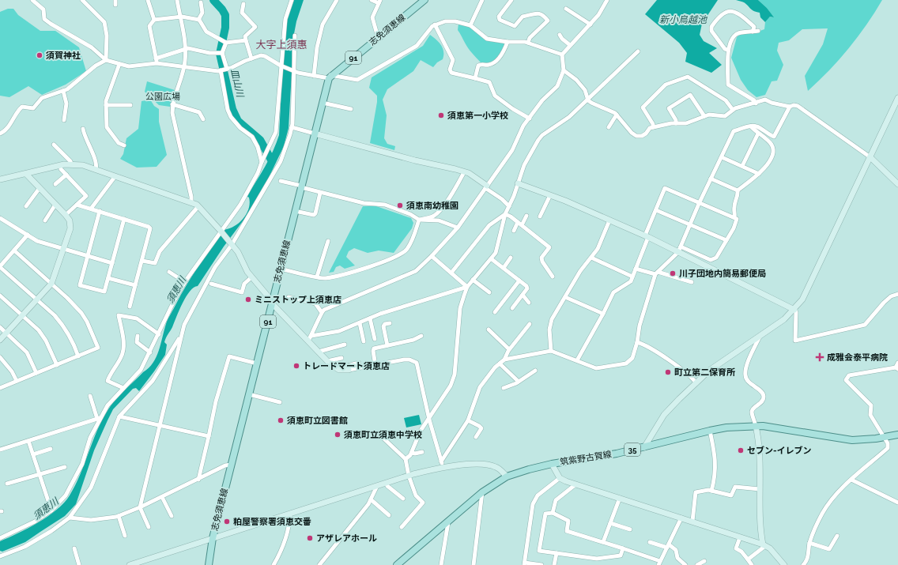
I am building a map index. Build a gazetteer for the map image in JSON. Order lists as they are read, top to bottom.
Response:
{
  "streets": {
    "main road": [
      "志免須恵線",
      "91",
      "35",
      "筑紫野古賀線"
    ]
  },
  "districts": ["大字上須惠"],
  "water": ["新小鳥越池", "皿山川", "須恵川"],
  "parks": ["公園広場"],
  "places": {
    "other": [
      "須賀神社",
      "須恵第一小学校",
      "須恵南幼稚園",
      "川子団地内簡易郵便局",
      "ミニストップ上須恵店",
      "トレードマート須恵店",
      "町立第二保育所",
      "須恵町立図書館",
      "須恵町立須恵中学校",
      "セブン-イレブン",
      "粕屋警察署須恵交番",
      "アザレアホール"
    ],
    "health": ["成雅会泰平病院"]
  }
}
